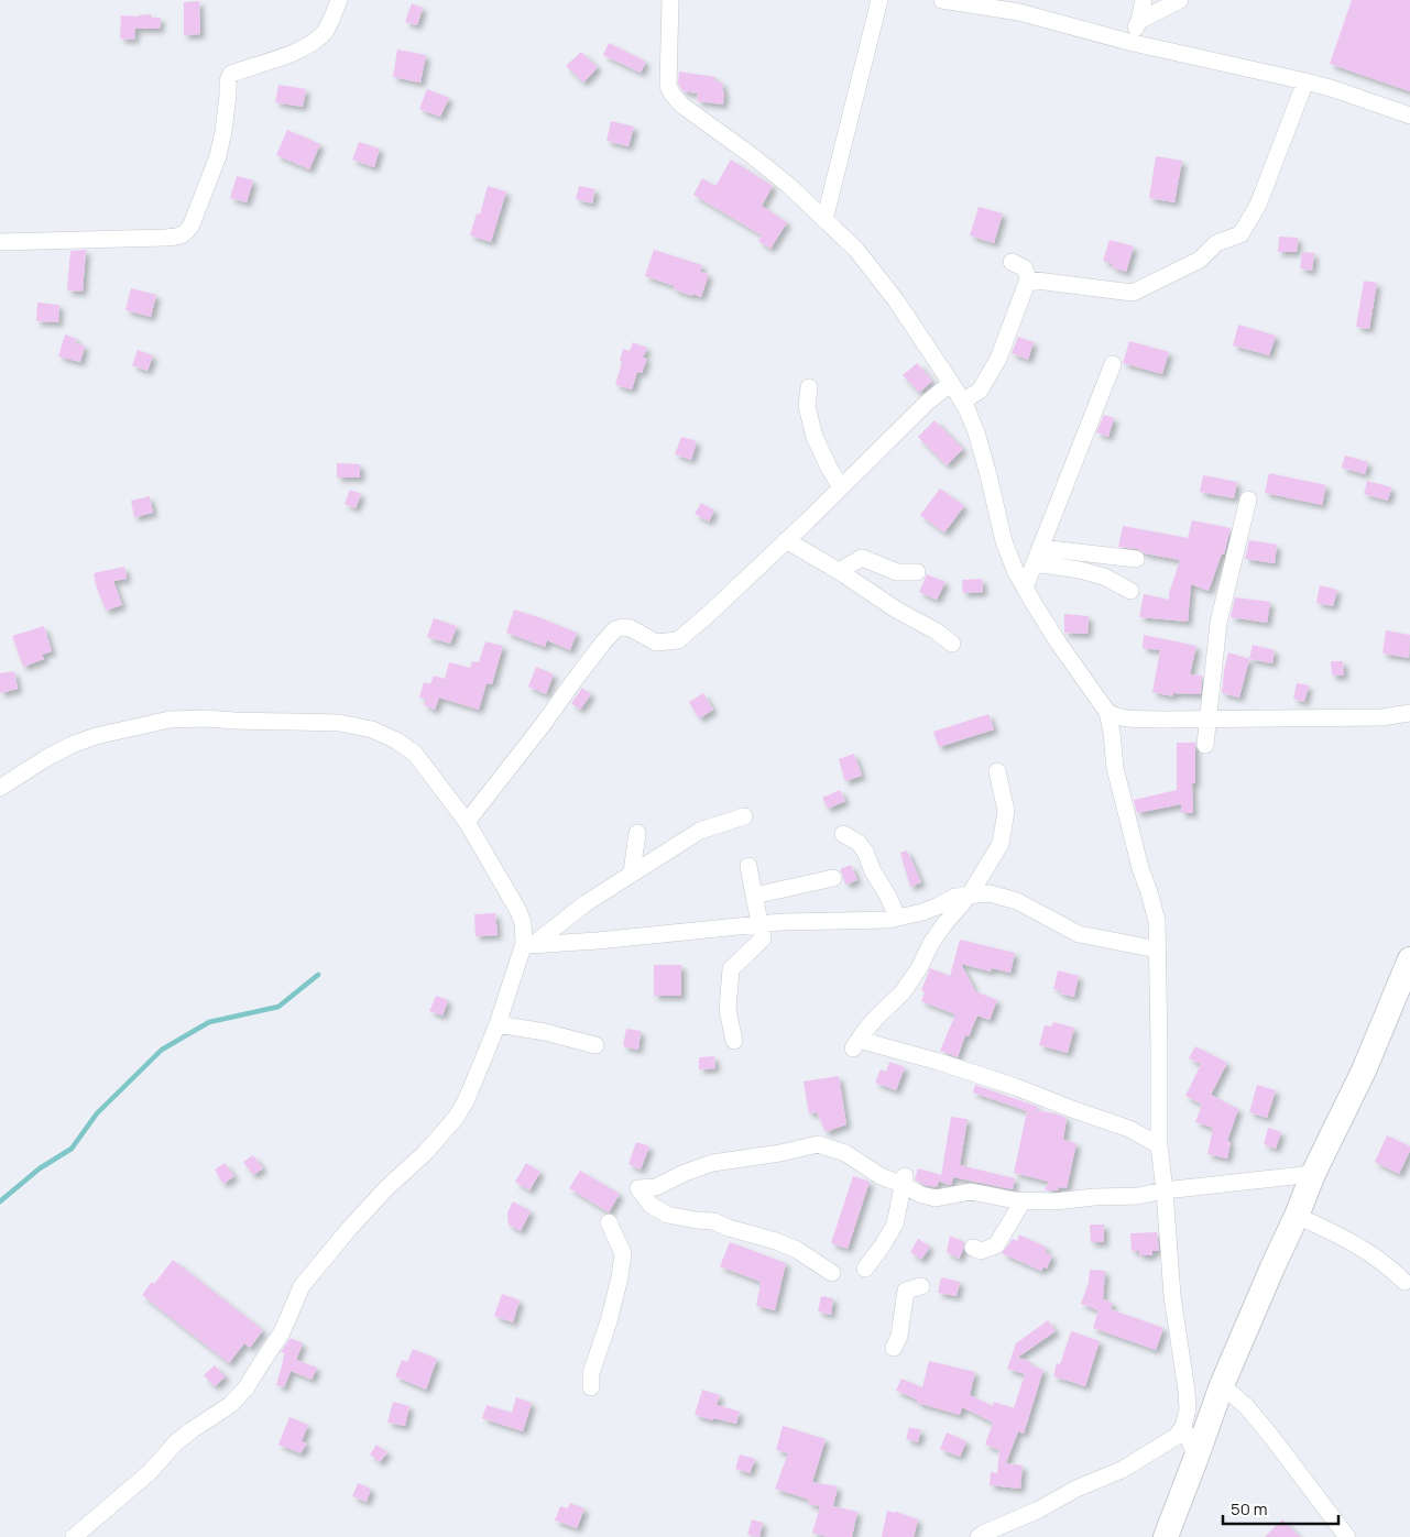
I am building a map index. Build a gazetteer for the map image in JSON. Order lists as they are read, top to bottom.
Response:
{
  "scale_bar": "50 m"
}
